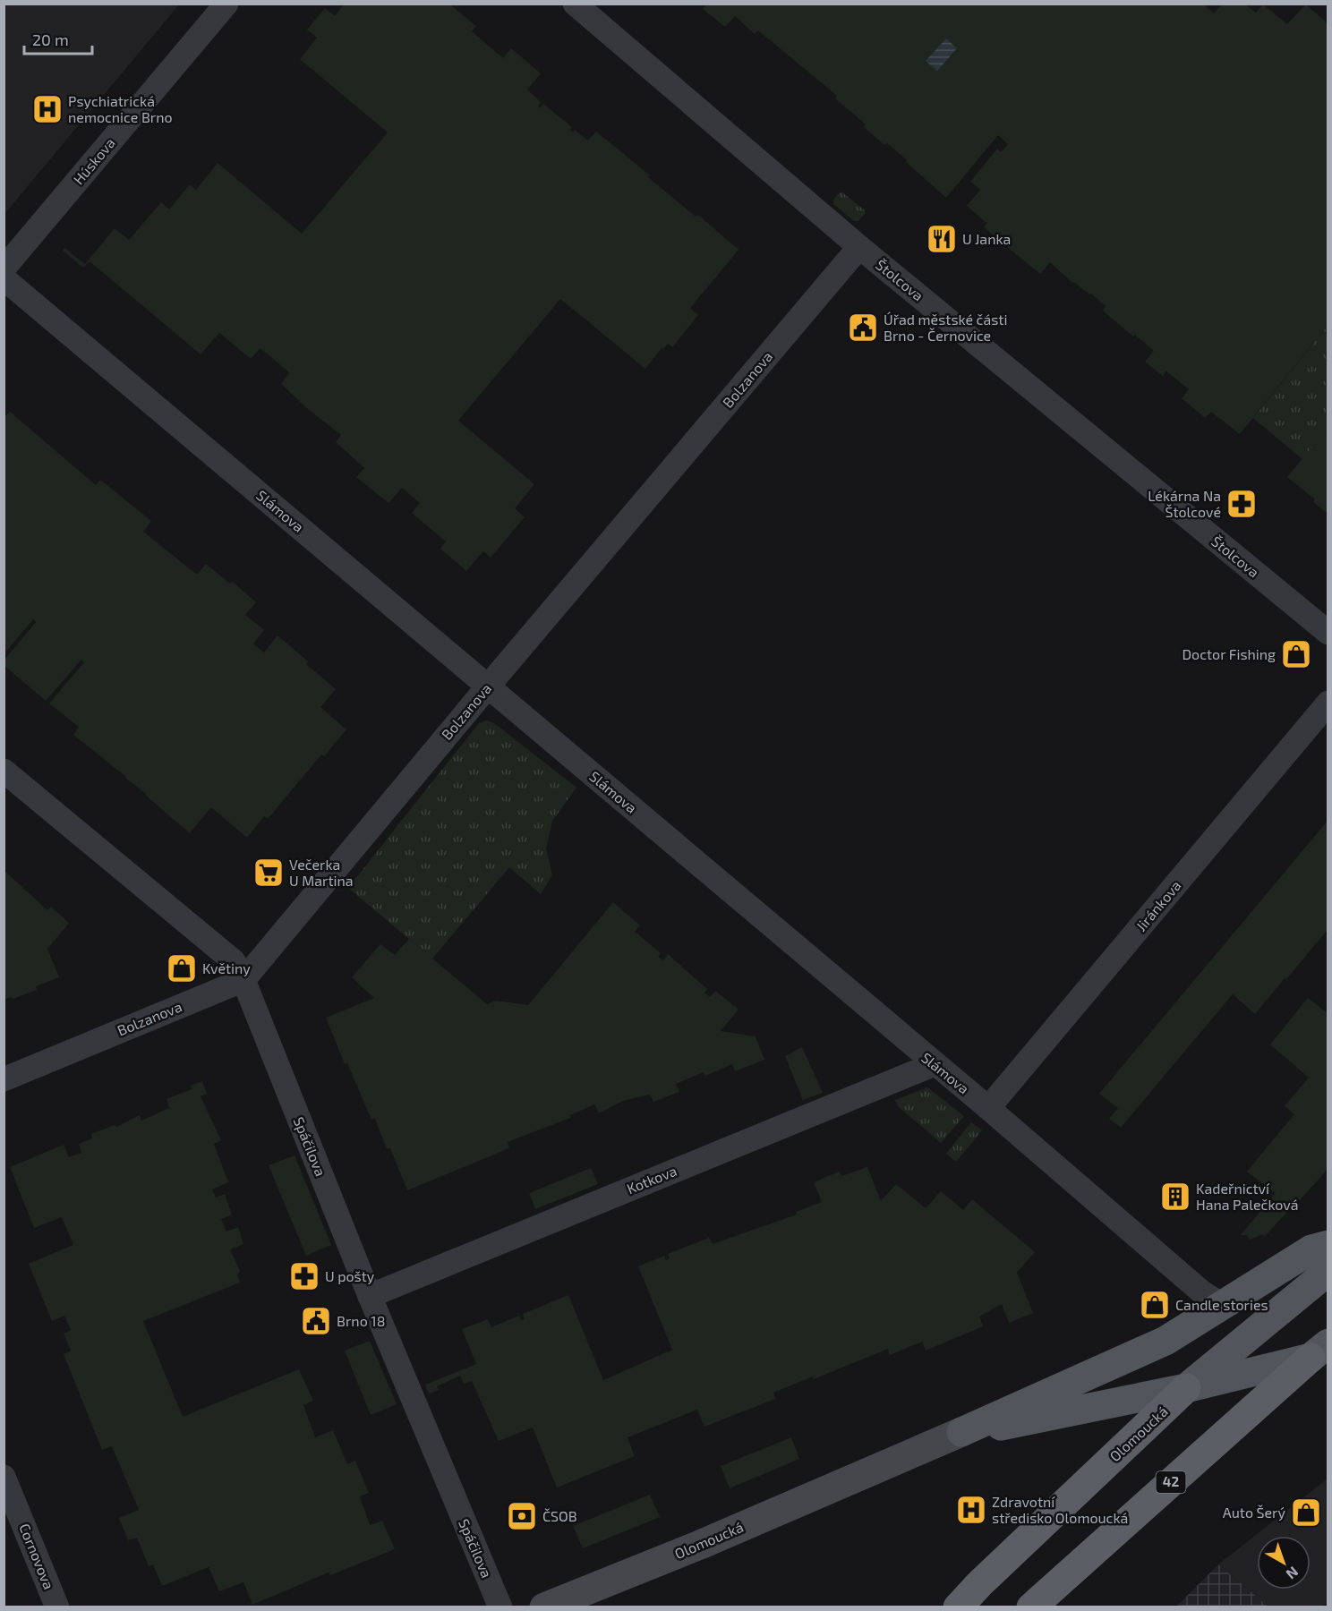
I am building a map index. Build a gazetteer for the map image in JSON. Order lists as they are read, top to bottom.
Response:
{
  "streets": {
    "highway": ["Olomoucká", "42"],
    "street": [
      "Húskova",
      "Štolcova",
      "Bolzanova",
      "Slámova",
      "Jiránkova",
      "Spáčilova",
      "Kotkova",
      "Cornovova"
    ]
  },
  "crossings": [
    ["Štolcova", "Bolzanova"],
    ["Bolzanova", "Slámova"],
    ["Bolzanova", "Spáčilova"],
    ["Slámova", "Jiránkova"],
    ["Slámova", "Kotkova"],
    ["Spáčilova", "Kotkova"]
  ],
  "places": {
    "hospital": ["Psychiatrická nemocnice Brno", "Zdravotní středisko Olomoucká"],
    "restaurant": ["U Janka"],
    "public building": ["Úřad městské části Brno - Černovice", "Brno 18"],
    "pharmacy": ["Lékárna Na Štolcové", "U pošty"],
    "shop": [
      "Doctor Fishing",
      "Květiny",
      "Candle stories",
      "Auto Šerý"
    ],
    "supermarket": ["Večerka U Martina"],
    "building": ["Kadeřnictví Hana Palečková"],
    "bank": ["ČSOB"]
  },
  "scale_bar": "20 m",
  "north": "bottom right"
}
